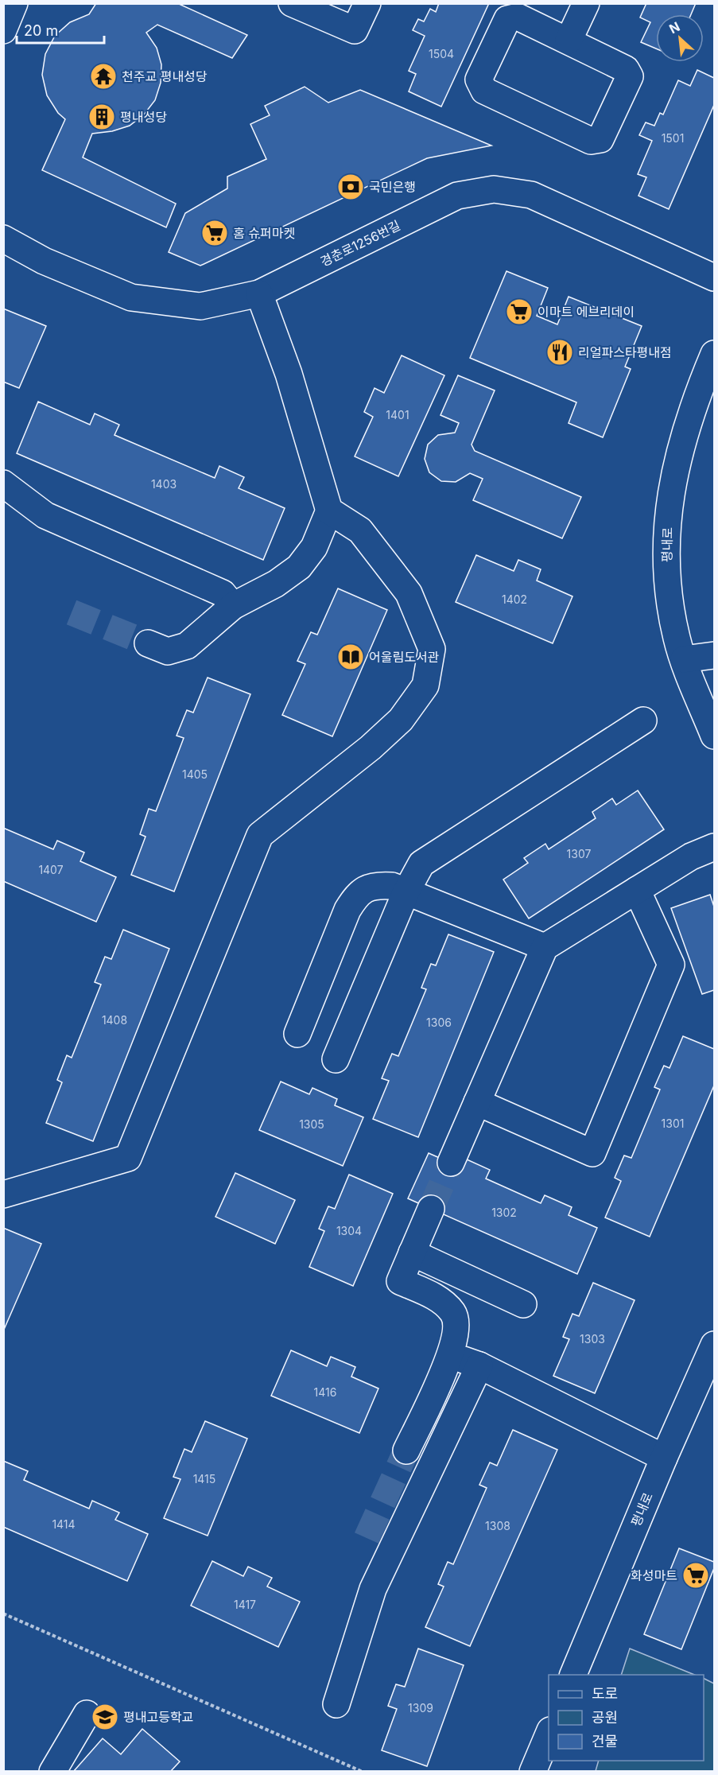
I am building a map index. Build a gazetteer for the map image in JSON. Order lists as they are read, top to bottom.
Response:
{
  "streets": {
    "street": ["경춘로1256번길", "평내로"]
  },
  "places": {
    "temple": ["천주교 평내성당"],
    "building": ["평내성당"],
    "bank": ["국민은행"],
    "supermarket": ["홈 슈퍼마켓", "이마트 에브리데이", "화성마트"],
    "restaurant": ["리얼파스타평내점"],
    "library": ["어울림도서관"],
    "school or university": ["평내고등학교"]
  },
  "house_numbers": [
    "1504",
    "1501",
    "1401",
    "1403",
    "1402",
    "1405",
    "1307",
    "1407",
    "1408",
    "1306",
    "1301",
    "1305",
    "1302",
    "1304",
    "1303",
    "1416",
    "1415",
    "1414",
    "1308",
    "1417",
    "1309"
  ],
  "legend": ["도로", "공원", "건물"],
  "scale_bar": "20 m",
  "north": "top left"
}
